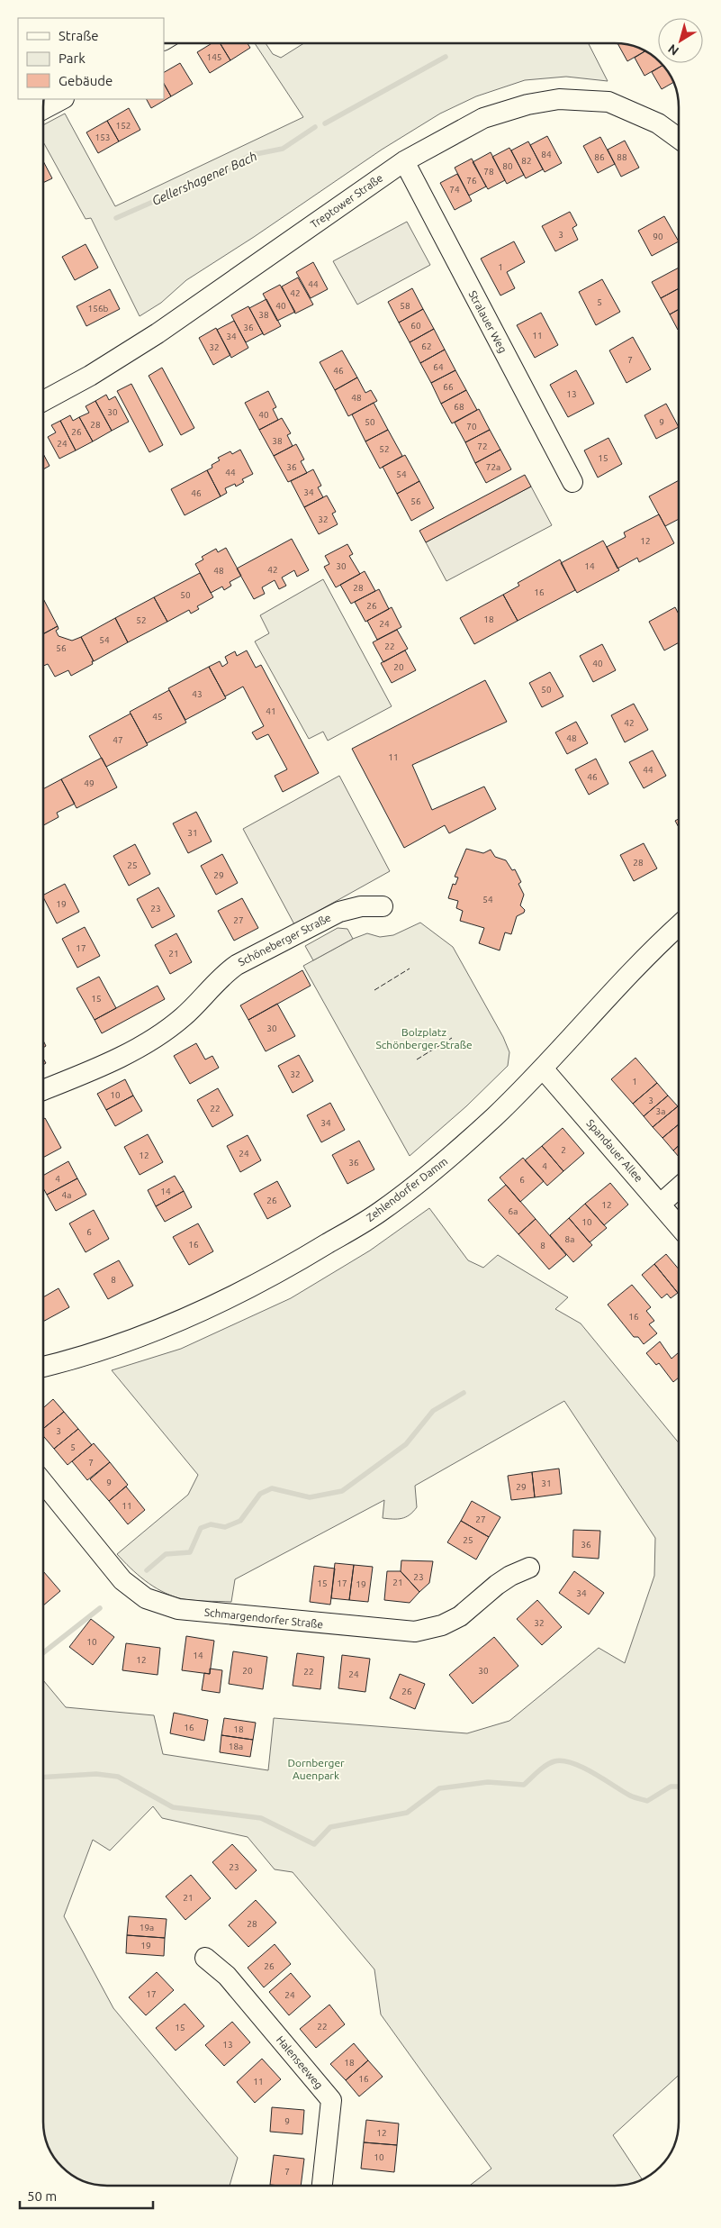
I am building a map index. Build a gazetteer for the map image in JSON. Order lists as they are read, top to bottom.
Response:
{
  "streets": {
    "street": [
      "Treptower Straße",
      "Stralauer Weg",
      "Schöneberger Straße",
      "Spandauer Allee",
      "Zehlendorfer Damm",
      "Schmargendorfer Straße",
      "Halenseeweg"
    ]
  },
  "crossings": [
    ["Treptower Straße", "Stralauer Weg"],
    ["Spandauer Allee", "Zehlendorfer Damm"]
  ],
  "water": ["Gellershagener Bach"],
  "parks": ["Bolzplatz Schönberger Straße", "Dornberger Auenpark"],
  "house_numbers": [
    "145",
    "152",
    "153",
    "84",
    "86",
    "88",
    "82",
    "80",
    "78",
    "76",
    "74",
    "3",
    "90",
    "1",
    "44",
    "42",
    "5",
    "40",
    "58",
    "156b",
    "38",
    "60",
    "36",
    "11",
    "34",
    "62",
    "32",
    "7",
    "64",
    "46",
    "66",
    "13",
    "48",
    "68",
    "30",
    "40",
    "50",
    "9",
    "28",
    "70",
    "26",
    "38",
    "24",
    "72",
    "52",
    "15",
    "36",
    "72a",
    "44",
    "54",
    "34",
    "46",
    "56",
    "32",
    "12",
    "30",
    "14",
    "42",
    "48",
    "28",
    "16",
    "50",
    "26",
    "18",
    "52",
    "24",
    "54",
    "22",
    "56",
    "40",
    "20",
    "50",
    "43",
    "41",
    "45",
    "42",
    "48",
    "47",
    "11",
    "44",
    "46",
    "49",
    "31",
    "28",
    "25",
    "29",
    "54",
    "19",
    "23",
    "27",
    "17",
    "21",
    "15",
    "30",
    "32",
    "1",
    "10",
    "3",
    "22",
    "3a",
    "34",
    "2",
    "24",
    "12",
    "36",
    "4",
    "4",
    "6",
    "14",
    "4a",
    "26",
    "12",
    "6a",
    "10",
    "6",
    "8a",
    "16",
    "8",
    "8",
    "16",
    "3",
    "5",
    "7",
    "9",
    "31",
    "29",
    "11",
    "27",
    "25",
    "36",
    "23",
    "21",
    "15",
    "17",
    "19",
    "34",
    "32",
    "10",
    "14",
    "12",
    "20",
    "30",
    "22",
    "24",
    "26",
    "16",
    "18",
    "18a",
    "23",
    "21",
    "28",
    "19a",
    "19",
    "26",
    "17",
    "24",
    "22",
    "15",
    "13",
    "18",
    "16",
    "11",
    "9",
    "12",
    "10",
    "7"
  ],
  "legend": ["Straße", "Park", "Gebäude"],
  "scale_bar": "50 m",
  "north": "bottom left"
}
